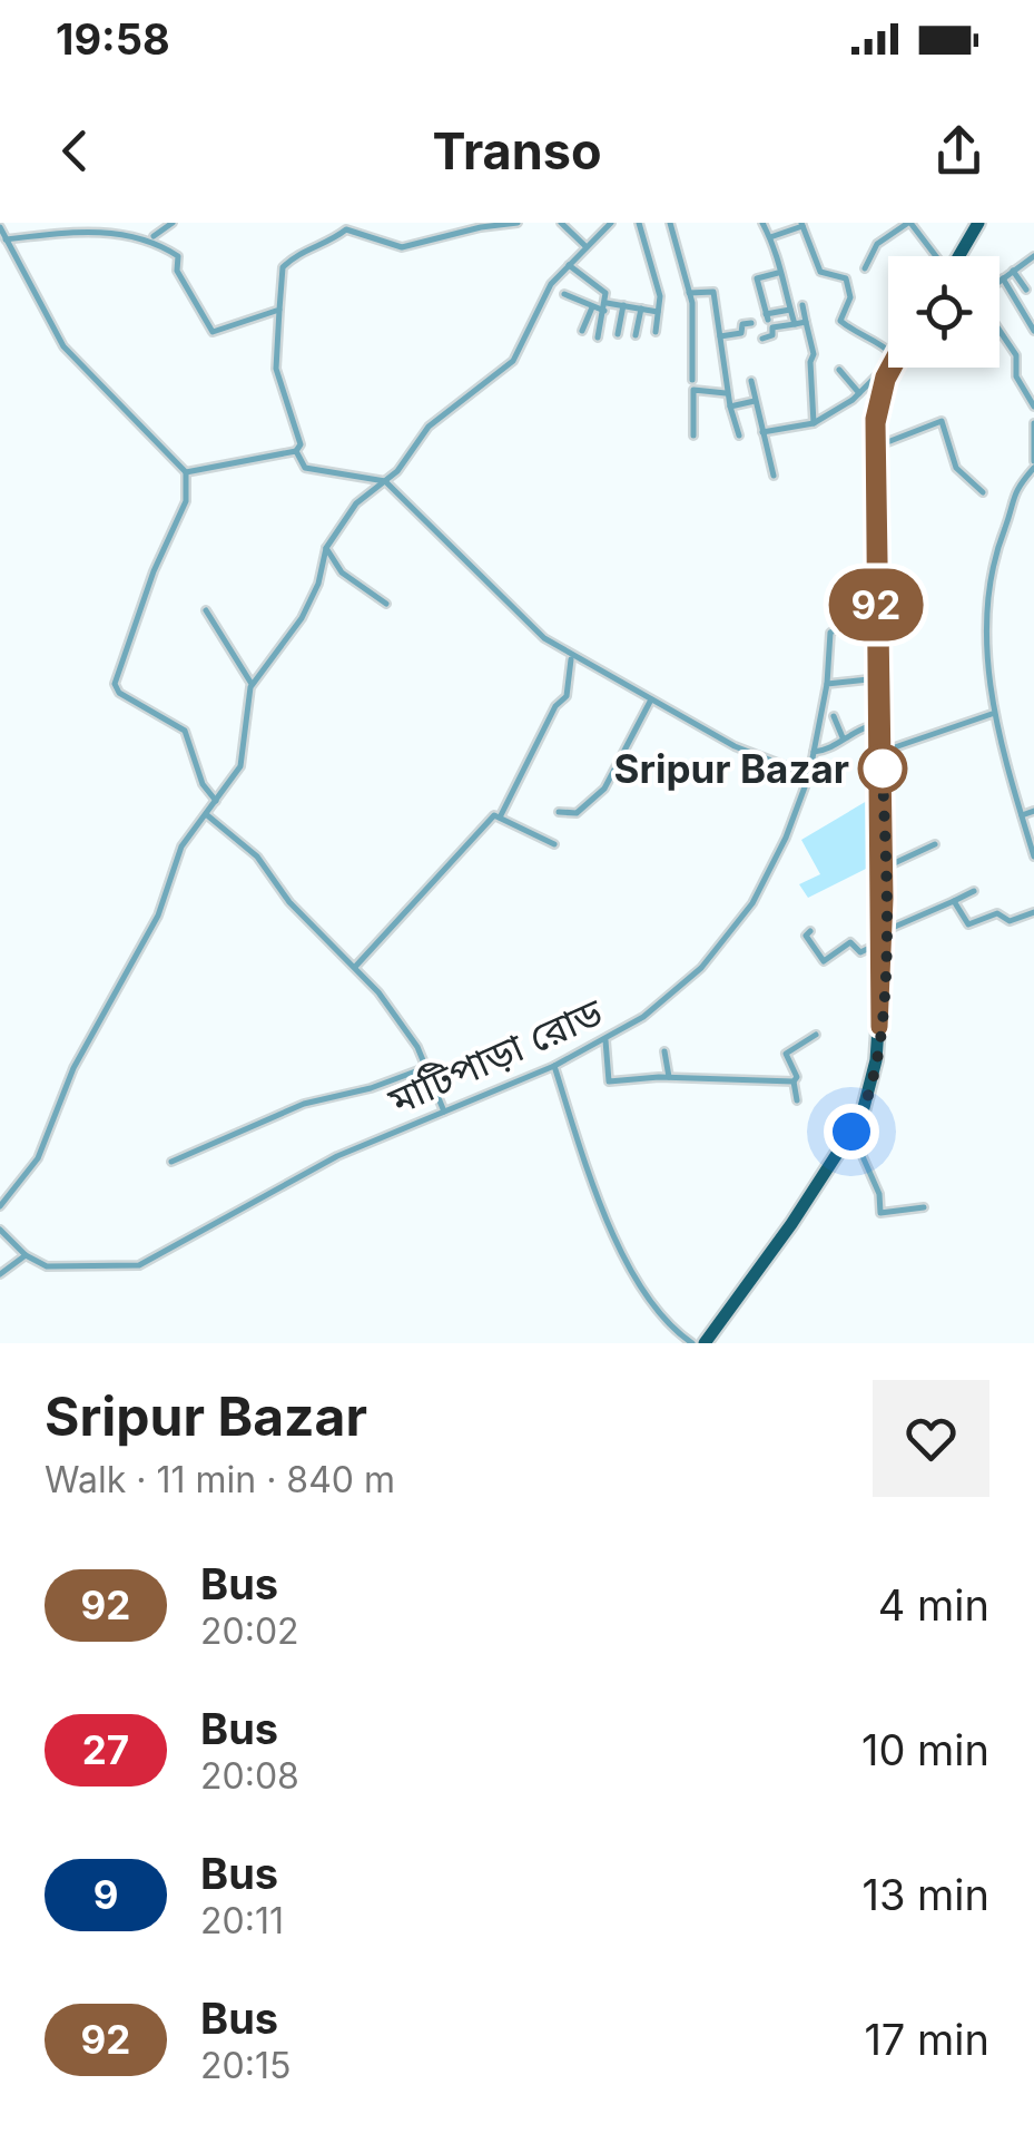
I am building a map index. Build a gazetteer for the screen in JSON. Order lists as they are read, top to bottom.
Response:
{
  "streets": {
    "street": ["মাটিপাড়া রোড"]
  },
  "places": ["Sripur Bazar"],
  "lines": ["bus line 92"],
  "page": {
    "status": "19:58",
    "header": "Transo",
    "on_map": "92",
    "heading": ["Sripur Bazar", "Walk · 11 min · 840 m"],
    "list": [
      {
        "mark": "92",
        "name": "Bus",
        "note": "20:02",
        "value": "4 min"
      },
      {
        "mark": "27",
        "name": "Bus",
        "note": "20:08",
        "value": "10 min"
      },
      {
        "mark": "9",
        "name": "Bus",
        "note": "20:11",
        "value": "13 min"
      },
      {
        "mark": "92",
        "name": "Bus",
        "note": "20:15",
        "value": "17 min"
      }
    ]
  }
}
